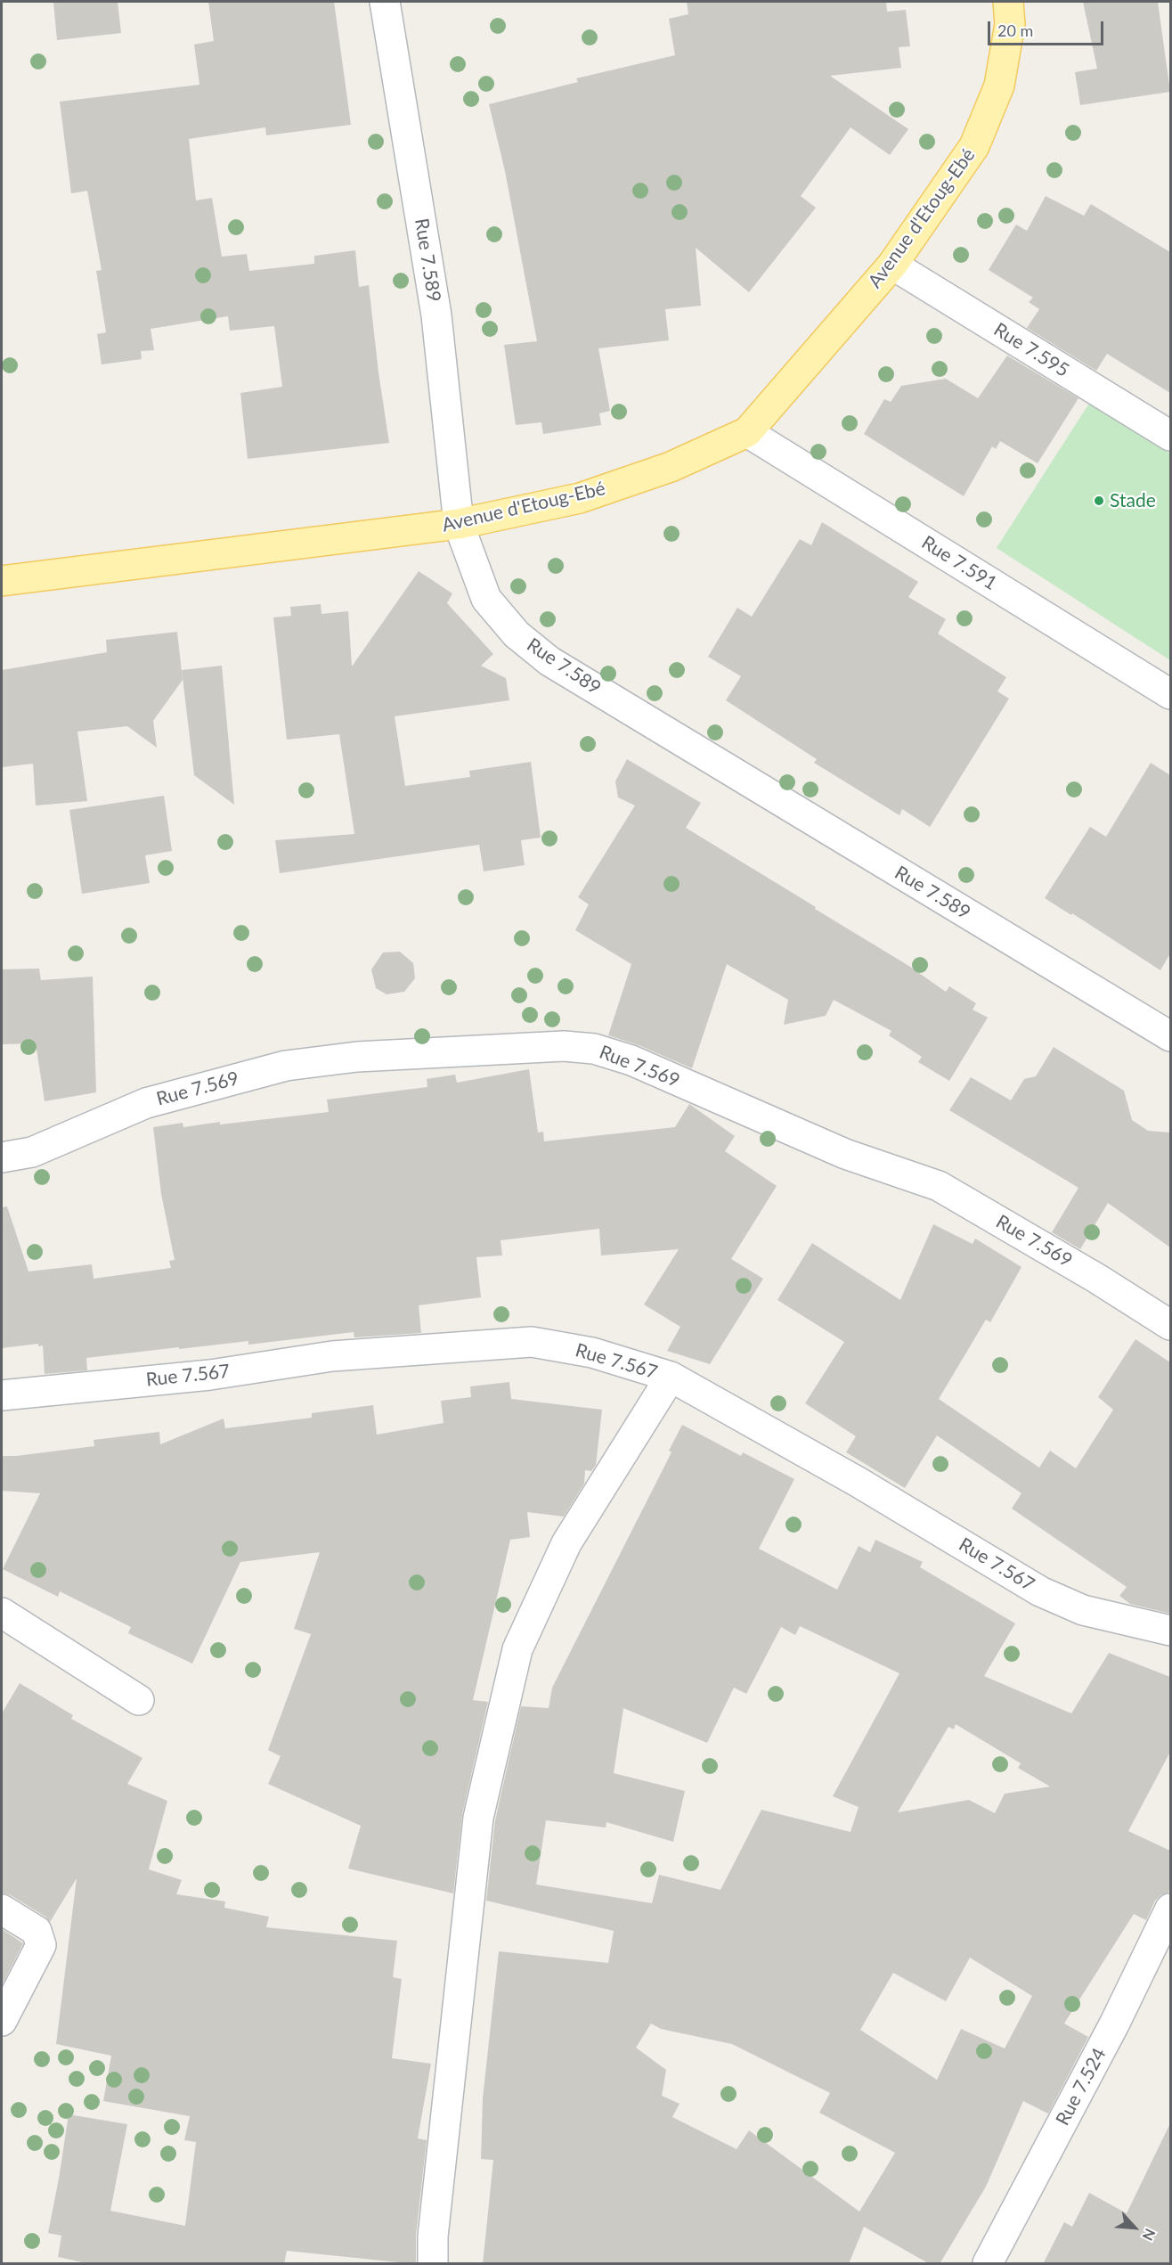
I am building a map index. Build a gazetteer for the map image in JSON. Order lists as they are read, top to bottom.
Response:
{
  "streets": {
    "main road": ["Avenue d'Etoug-Ebé"],
    "street": [
      "Rue 7.589",
      "Rue 7.595",
      "Rue 7.591",
      "Rue 7.569",
      "Rue 7.567",
      "Rue 7.524"
    ]
  },
  "crossings": [
    ["Avenue d'Etoug-Ebé", "Rue 7.589"],
    ["Avenue d'Etoug-Ebé", "Rue 7.595"],
    ["Avenue d'Etoug-Ebé", "Rue 7.591"]
  ],
  "places": ["Stade"],
  "scale_bar": "20 m",
  "north": "bottom right"
}
